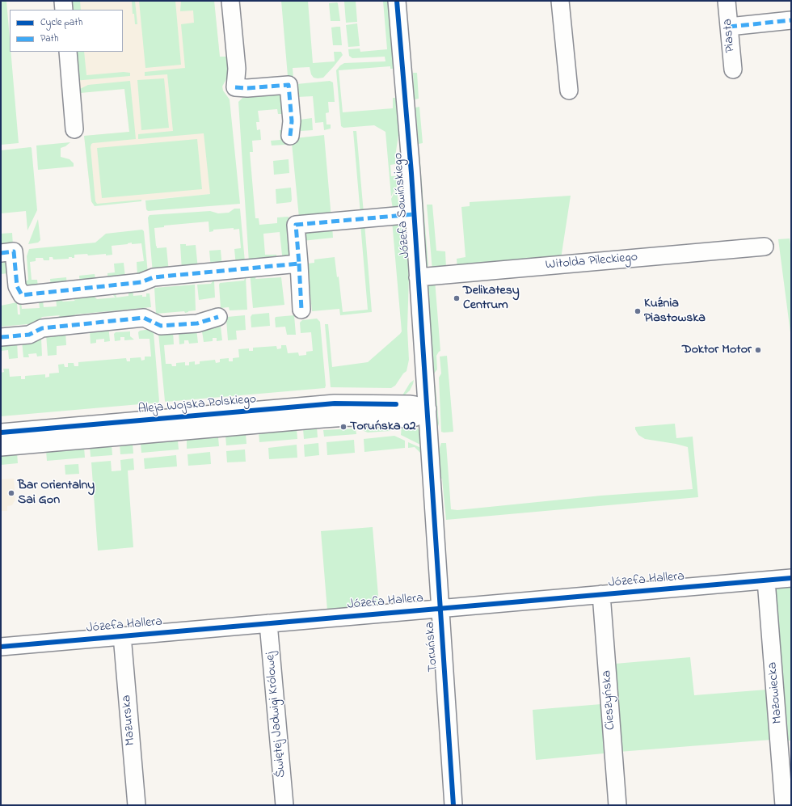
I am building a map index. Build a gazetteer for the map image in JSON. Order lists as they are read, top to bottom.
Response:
{
  "streets": {
    "street": [
      "Piasta",
      "Józefa Sowińskiego",
      "Witolda Pileckiego",
      "Aleja Wojska Polskiego",
      "Józefa Hallera",
      "Toruńska",
      "Mazowiecka",
      "Cieszyńska",
      "Świętej Jadwigi Królowej",
      "Mazurska"
    ]
  },
  "crossings": [
    ["Józefa Sowińskiego", "Witolda Pileckiego"],
    ["Józefa Sowińskiego", "Aleja Wojska Polskiego"],
    ["Józefa Sowińskiego", "Toruńska"],
    ["Aleja Wojska Polskiego", "Toruńska"],
    ["Józefa Hallera", "Toruńska"],
    ["Józefa Hallera", "Mazowiecka"],
    ["Józefa Hallera", "Cieszyńska"],
    ["Józefa Hallera", "Świętej Jadwigi Królowej"],
    ["Józefa Hallera", "Mazurska"]
  ],
  "places": [
    "Delikatesy Centrum",
    "Kuźnia Piastowska",
    "Doktor Motor",
    "Toruńska 02",
    "Bar Orientalny Sai Gon"
  ],
  "legend": ["Cycle path", "Path"]
}
